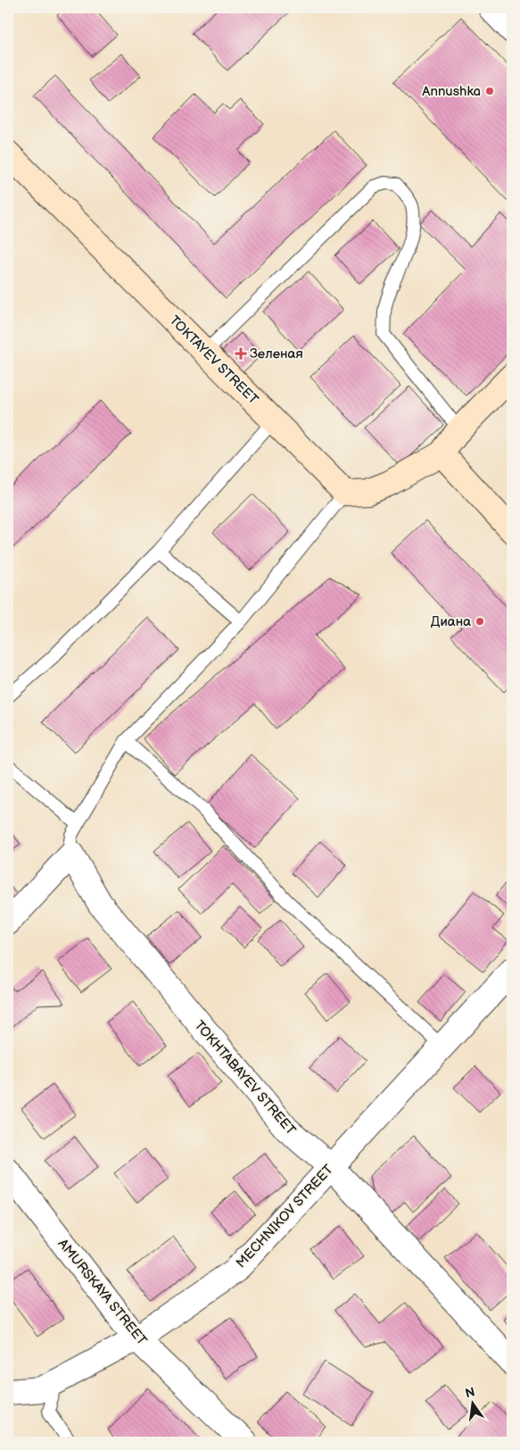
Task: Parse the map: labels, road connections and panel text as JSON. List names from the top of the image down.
{
  "streets": {
    "street": [
      "TOKTAYEV STREET",
      "TOKHTABAYEV STREET",
      "MECHNIKOV STREET",
      "AMURSKAYA STREET"
    ]
  },
  "crossings": [
    ["TOKHTABAYEV STREET", "MECHNIKOV STREET"],
    ["MECHNIKOV STREET", "AMURSKAYA STREET"]
  ],
  "places": {
    "other": ["Annushka", "Диана"],
    "health": ["Зеленая"]
  },
  "north": "top"
}
